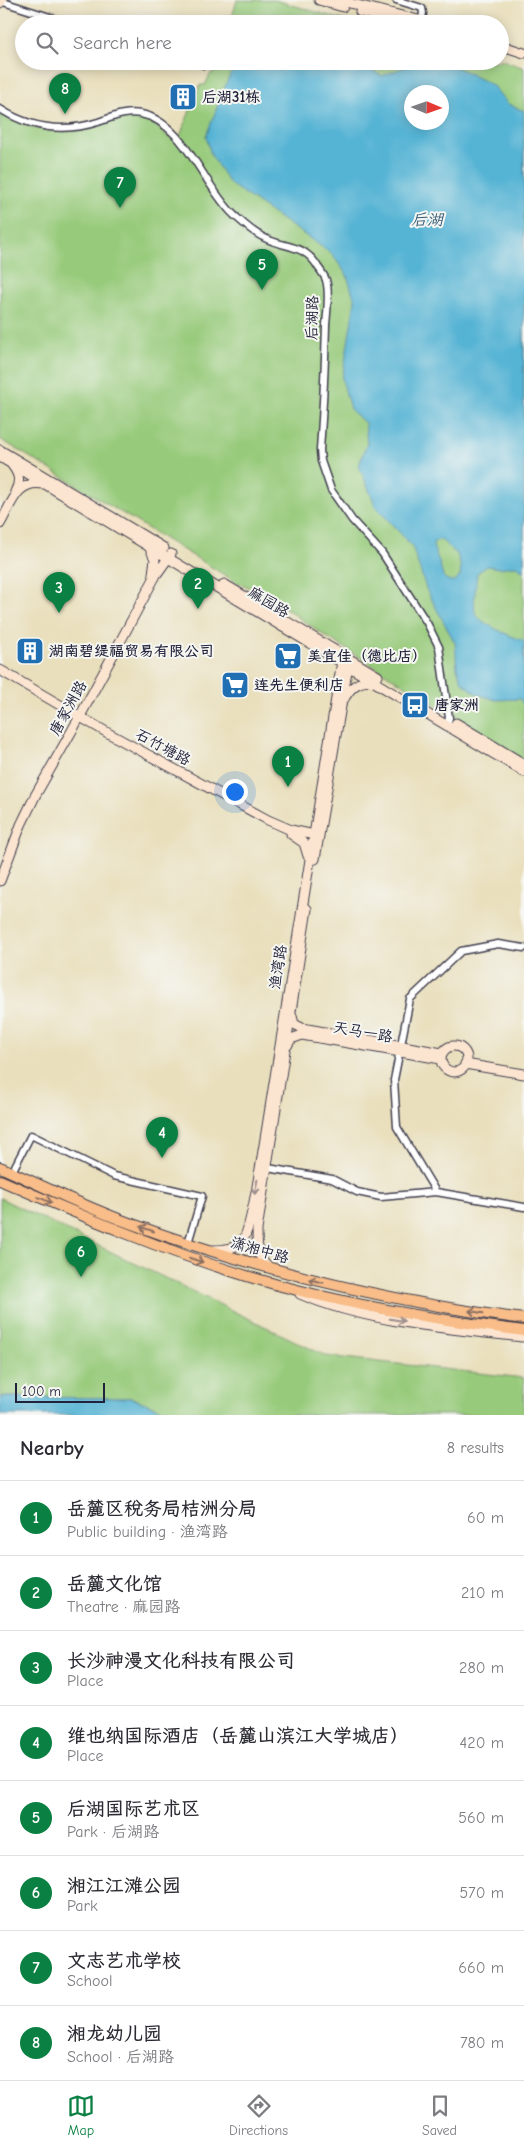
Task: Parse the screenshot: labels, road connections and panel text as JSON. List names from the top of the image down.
{
  "streets": {
    "main road": [
      "麻园路",
      "唐家洲路",
      "石竹塘路",
      "渔湾路",
      "天马一路",
      "潇湘中路"
    ],
    "street": ["后湖路"]
  },
  "crossings": [
    ["后湖路", "麻园路"],
    ["麻园路", "唐家洲路"],
    ["麻园路", "渔湾路"],
    ["唐家洲路", "石竹塘路"],
    ["石竹塘路", "渔湾路"],
    ["渔湾路", "天马一路"],
    ["渔湾路", "潇湘中路"]
  ],
  "water": ["后湖"],
  "places": {
    "building": ["后湖31栋", "湖南碧缇福贸易有限公司"],
    "supermarket": ["美宜佳（德比店）", "连先生便利店"],
    "bus stop": ["唐家洲"]
  },
  "scale_bar": "100 m",
  "north": "right",
  "page": {
    "search": "Search here",
    "pins": [
      "8",
      "7",
      "5",
      "2",
      "3",
      "1",
      "4",
      "6"
    ],
    "scale": "100 m",
    "heading": ["Nearby", "8 results"],
    "list": [
      {
        "mark": "1",
        "name": "岳麓区税务局桔洲分局",
        "note": "Public building · 渔湾路",
        "value": "60 m"
      },
      {
        "mark": "2",
        "name": "岳麓文化馆",
        "note": "Theatre · 麻园路",
        "value": "210 m"
      },
      {
        "mark": "3",
        "name": "长沙神漫文化科技有限公司",
        "note": "Place",
        "value": "280 m"
      },
      {
        "mark": "4",
        "name": "维也纳国际酒店（岳麓山滨江大学城店）",
        "note": "Place",
        "value": "420 m"
      },
      {
        "mark": "5",
        "name": "后湖国际艺术区",
        "note": "Park · 后湖路",
        "value": "560 m"
      },
      {
        "mark": "6",
        "name": "湘江江滩公园",
        "note": "Park",
        "value": "570 m"
      },
      {
        "mark": "7",
        "name": "文志艺术学校",
        "note": "School",
        "value": "660 m"
      },
      {
        "mark": "8",
        "name": "湘龙幼儿园",
        "note": "School · 后湖路",
        "value": "780 m"
      }
    ],
    "nav": ["Map", "Directions", "Saved"]
  }
}
